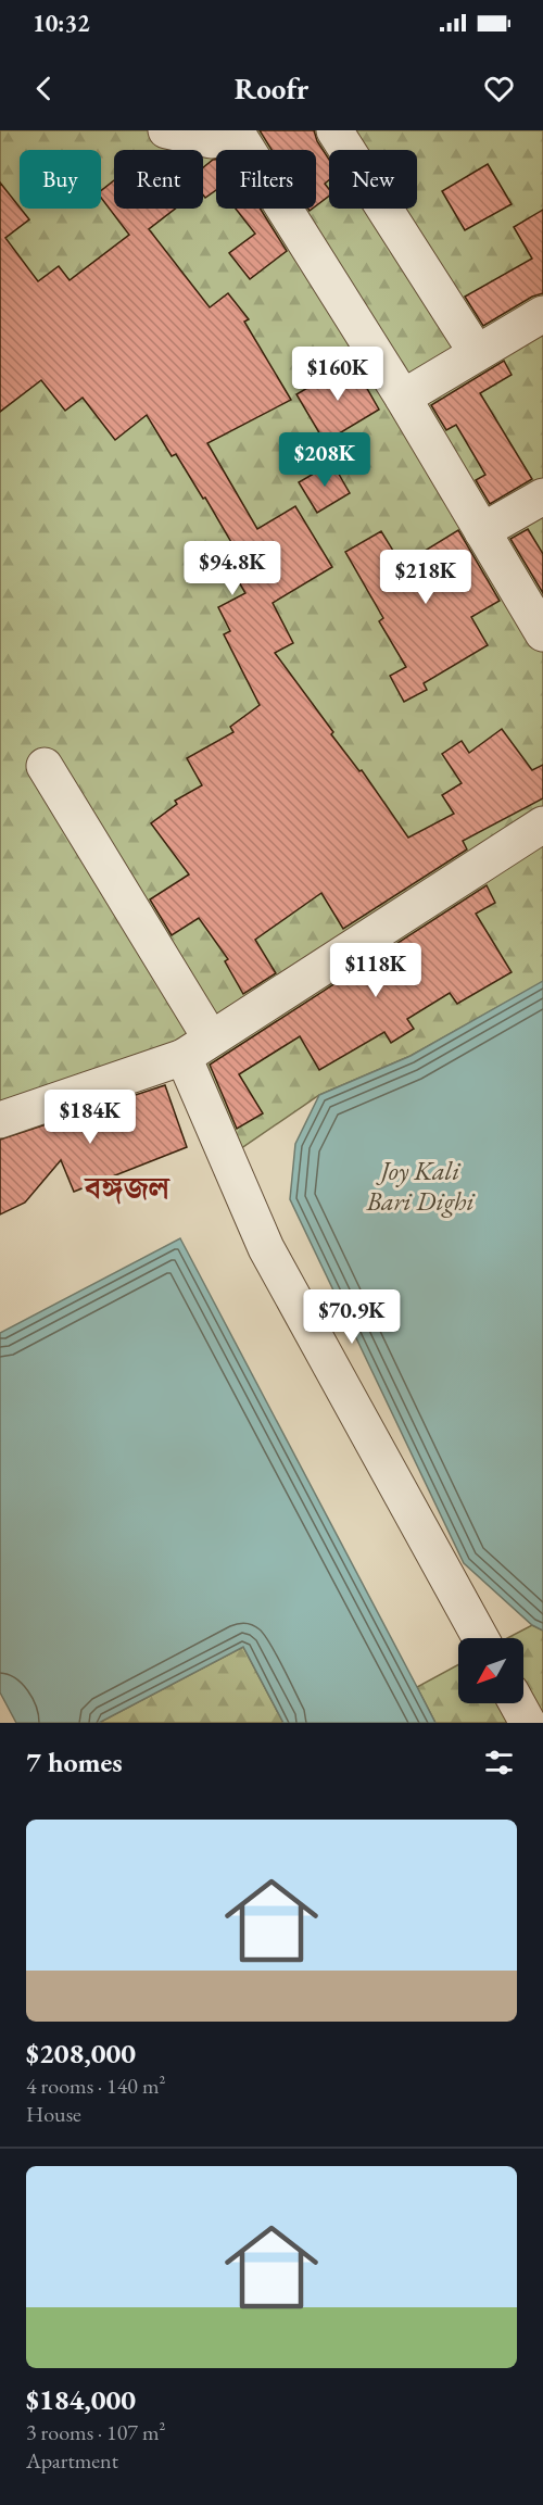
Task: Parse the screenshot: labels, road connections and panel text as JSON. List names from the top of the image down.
{
  "districts": ["বঙ্গজল"],
  "water": ["Joy Kali Bari Dighi"],
  "north": "bottom left",
  "page": {
    "status": "10:32",
    "header": "Roofr",
    "chip": [
      "Buy",
      "Rent",
      "Filters",
      "New"
    ],
    "price": [
      "$160K",
      "$208K",
      "$94.8K",
      "$218K",
      "$118K",
      "$184K",
      "$70.9K"
    ],
    "heading": "7 homes",
    "list": [
      {
        "name": "$208,000",
        "note": "4 rooms · 140 m² · House"
      },
      {
        "name": "$184,000",
        "note": "3 rooms · 107 m² · Apartment"
      }
    ]
  }
}
